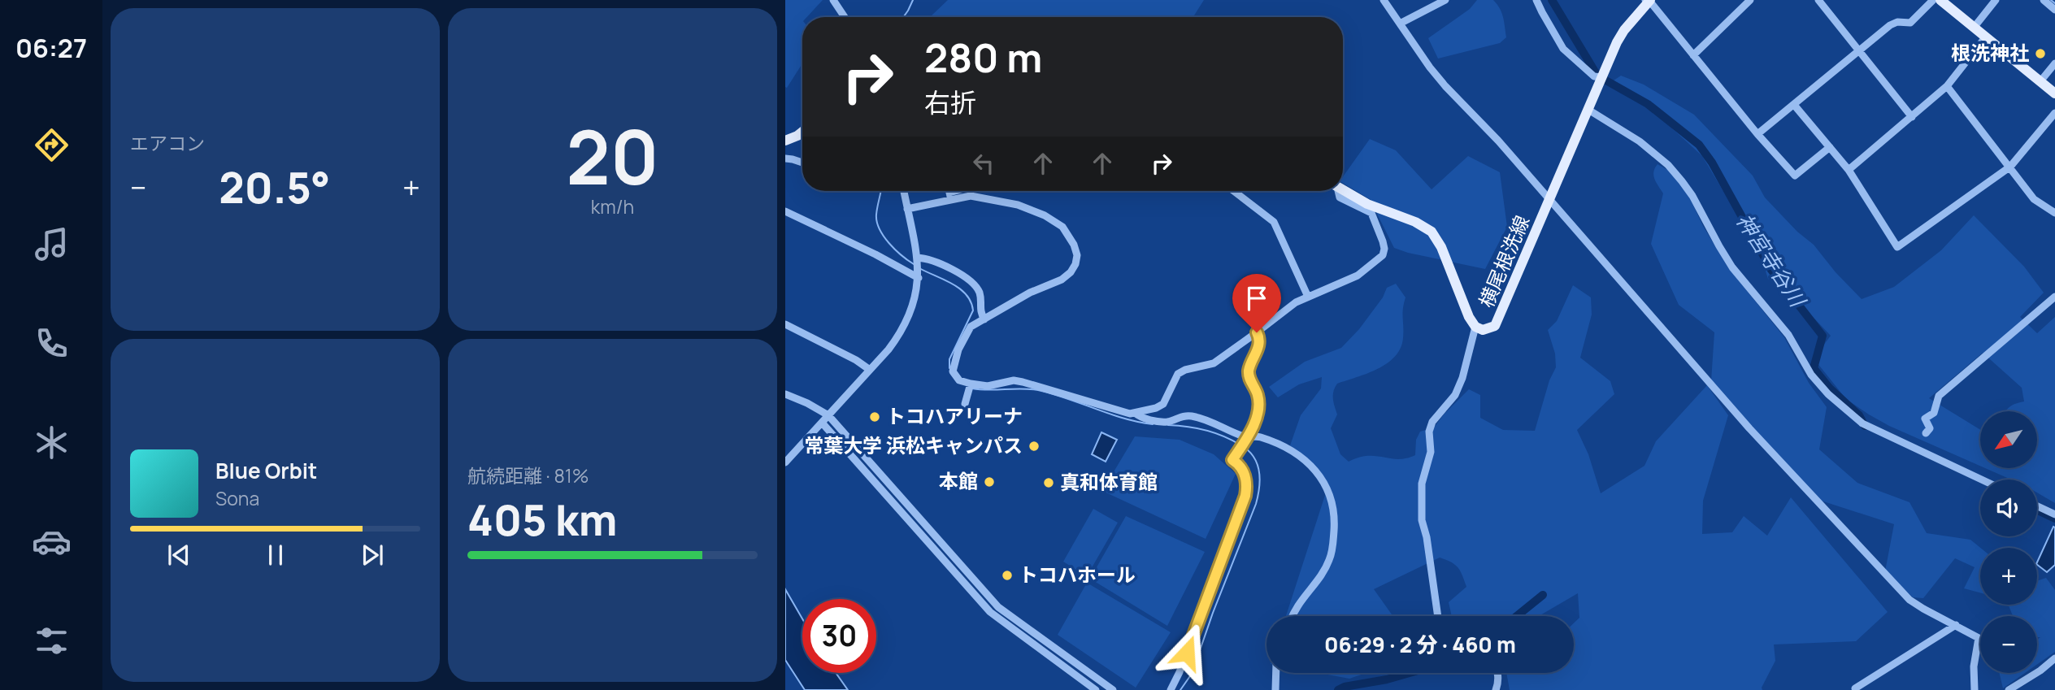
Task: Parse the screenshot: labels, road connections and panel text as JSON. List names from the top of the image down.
{
  "streets": {
    "main road": ["横尾根洗線"]
  },
  "water": ["神宮寺谷川"],
  "places": [
    "根洗神社",
    "トコハアリーナ",
    "常葉大学 浜松キャンパス",
    "本館",
    "真和体育館",
    "トコハホール"
  ],
  "north": "bottom left",
  "page": {
    "tabs": "06:27",
    "tile": [
      "エアコン",
      ["20", "km/h"],
      ["航続距離 · 81%", "405 km"]
    ],
    "turn": ["280 m", "右折"],
    "heat": ["−", "20.5°", "+"],
    "map_buttons": ["+", "−"],
    "song": ["Blue Orbit", "Sona"],
    "limit": "30",
    "trip": "06:29 · 2 分 · 460 m"
  }
}
